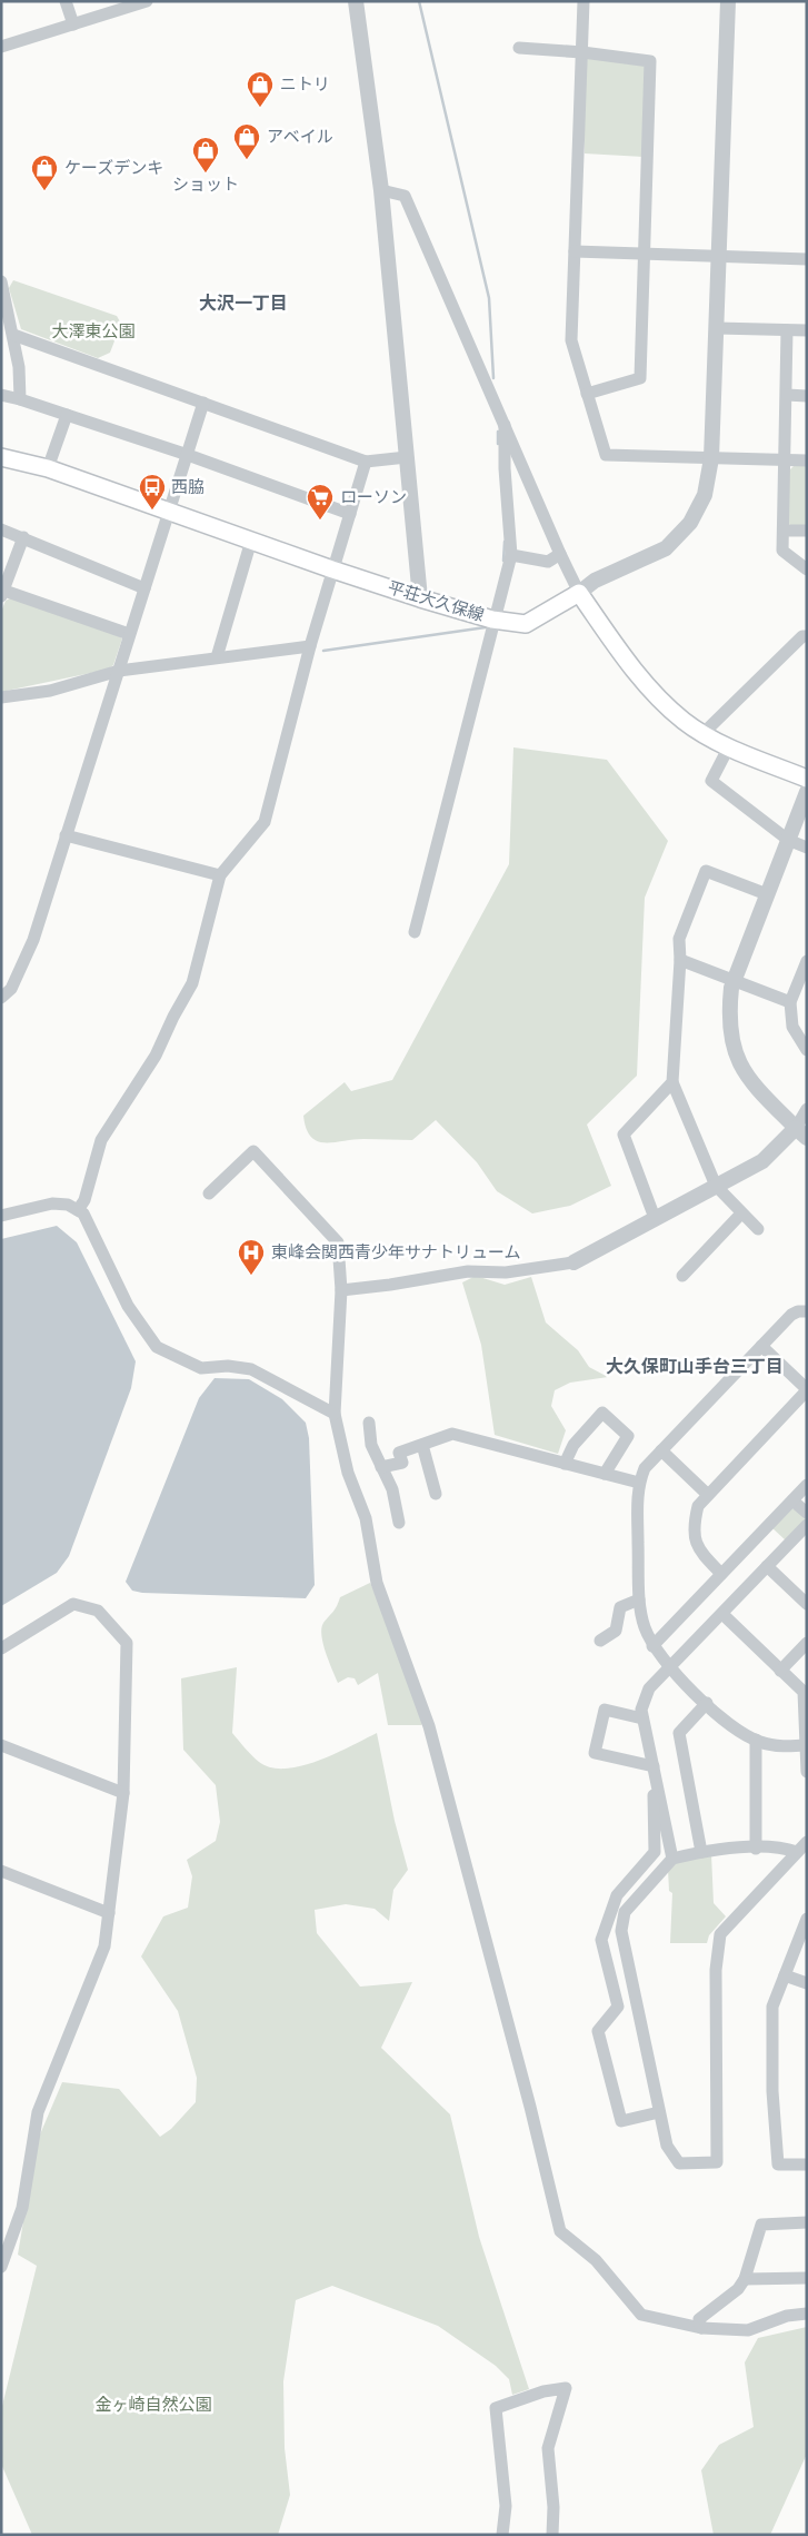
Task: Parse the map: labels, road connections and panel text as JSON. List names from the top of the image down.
{
  "streets": {
    "main road": ["平荘大久保線"]
  },
  "districts": ["大沢一丁目", "大久保町山手台三丁目"],
  "parks": ["大澤東公園", "金ヶ崎自然公園"],
  "places": {
    "shop": [
      "ニトリ",
      "アベイル",
      "ショット",
      "ケーズデンキ"
    ],
    "bus stop": ["西脇"],
    "supermarket": ["ローソン"],
    "hospital": ["東峰会関西青少年サナトリューム"]
  }
}
